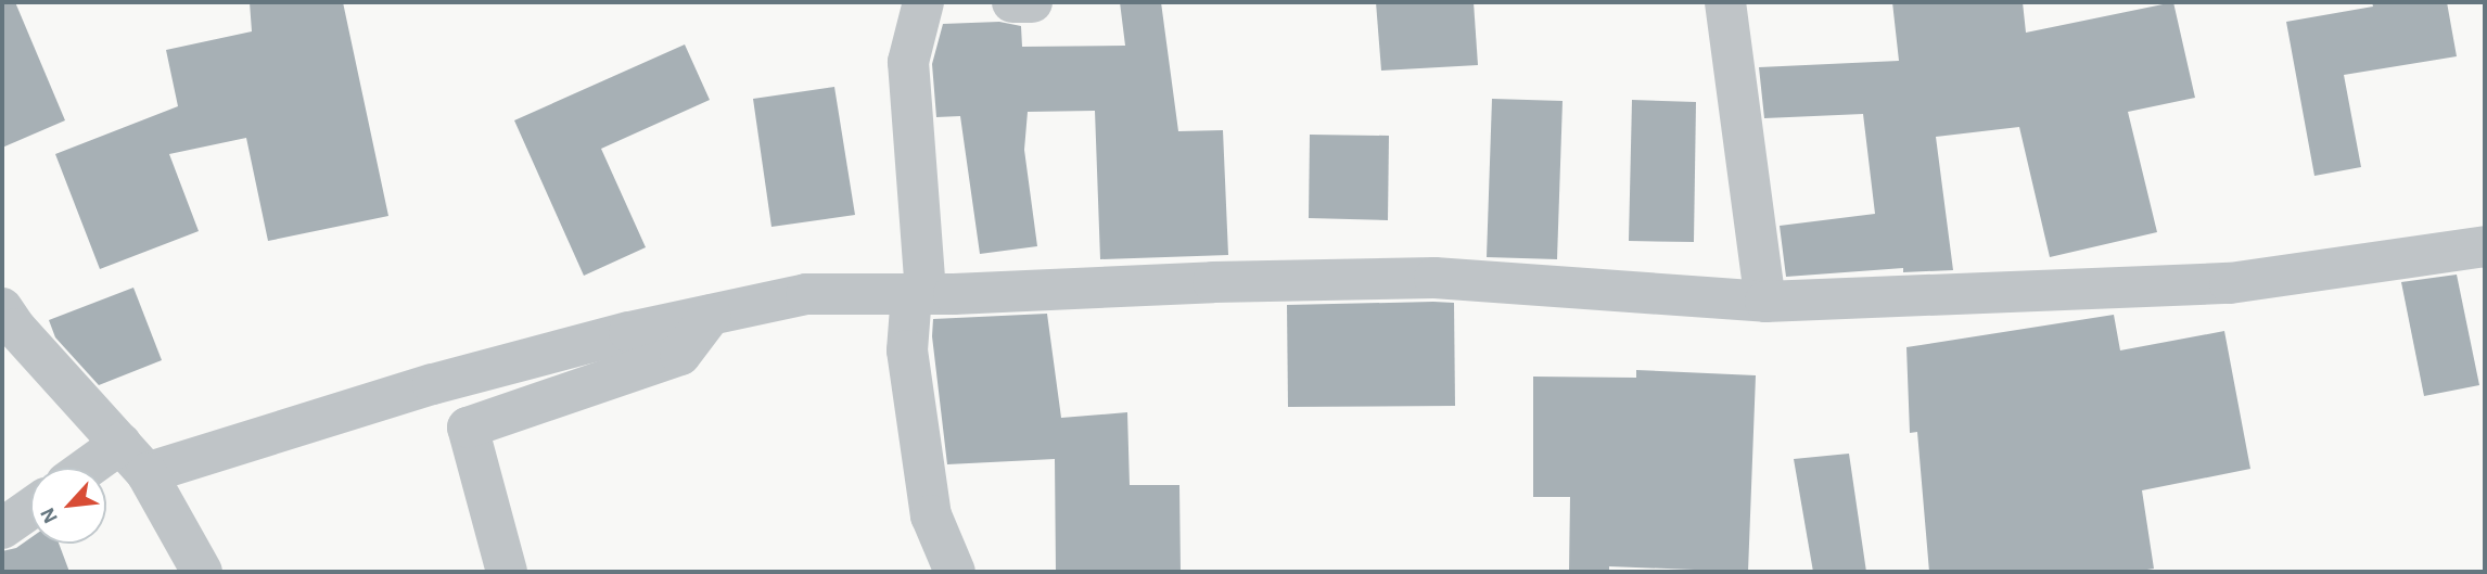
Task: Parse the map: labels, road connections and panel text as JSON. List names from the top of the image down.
{
  "north": "bottom left"
}
